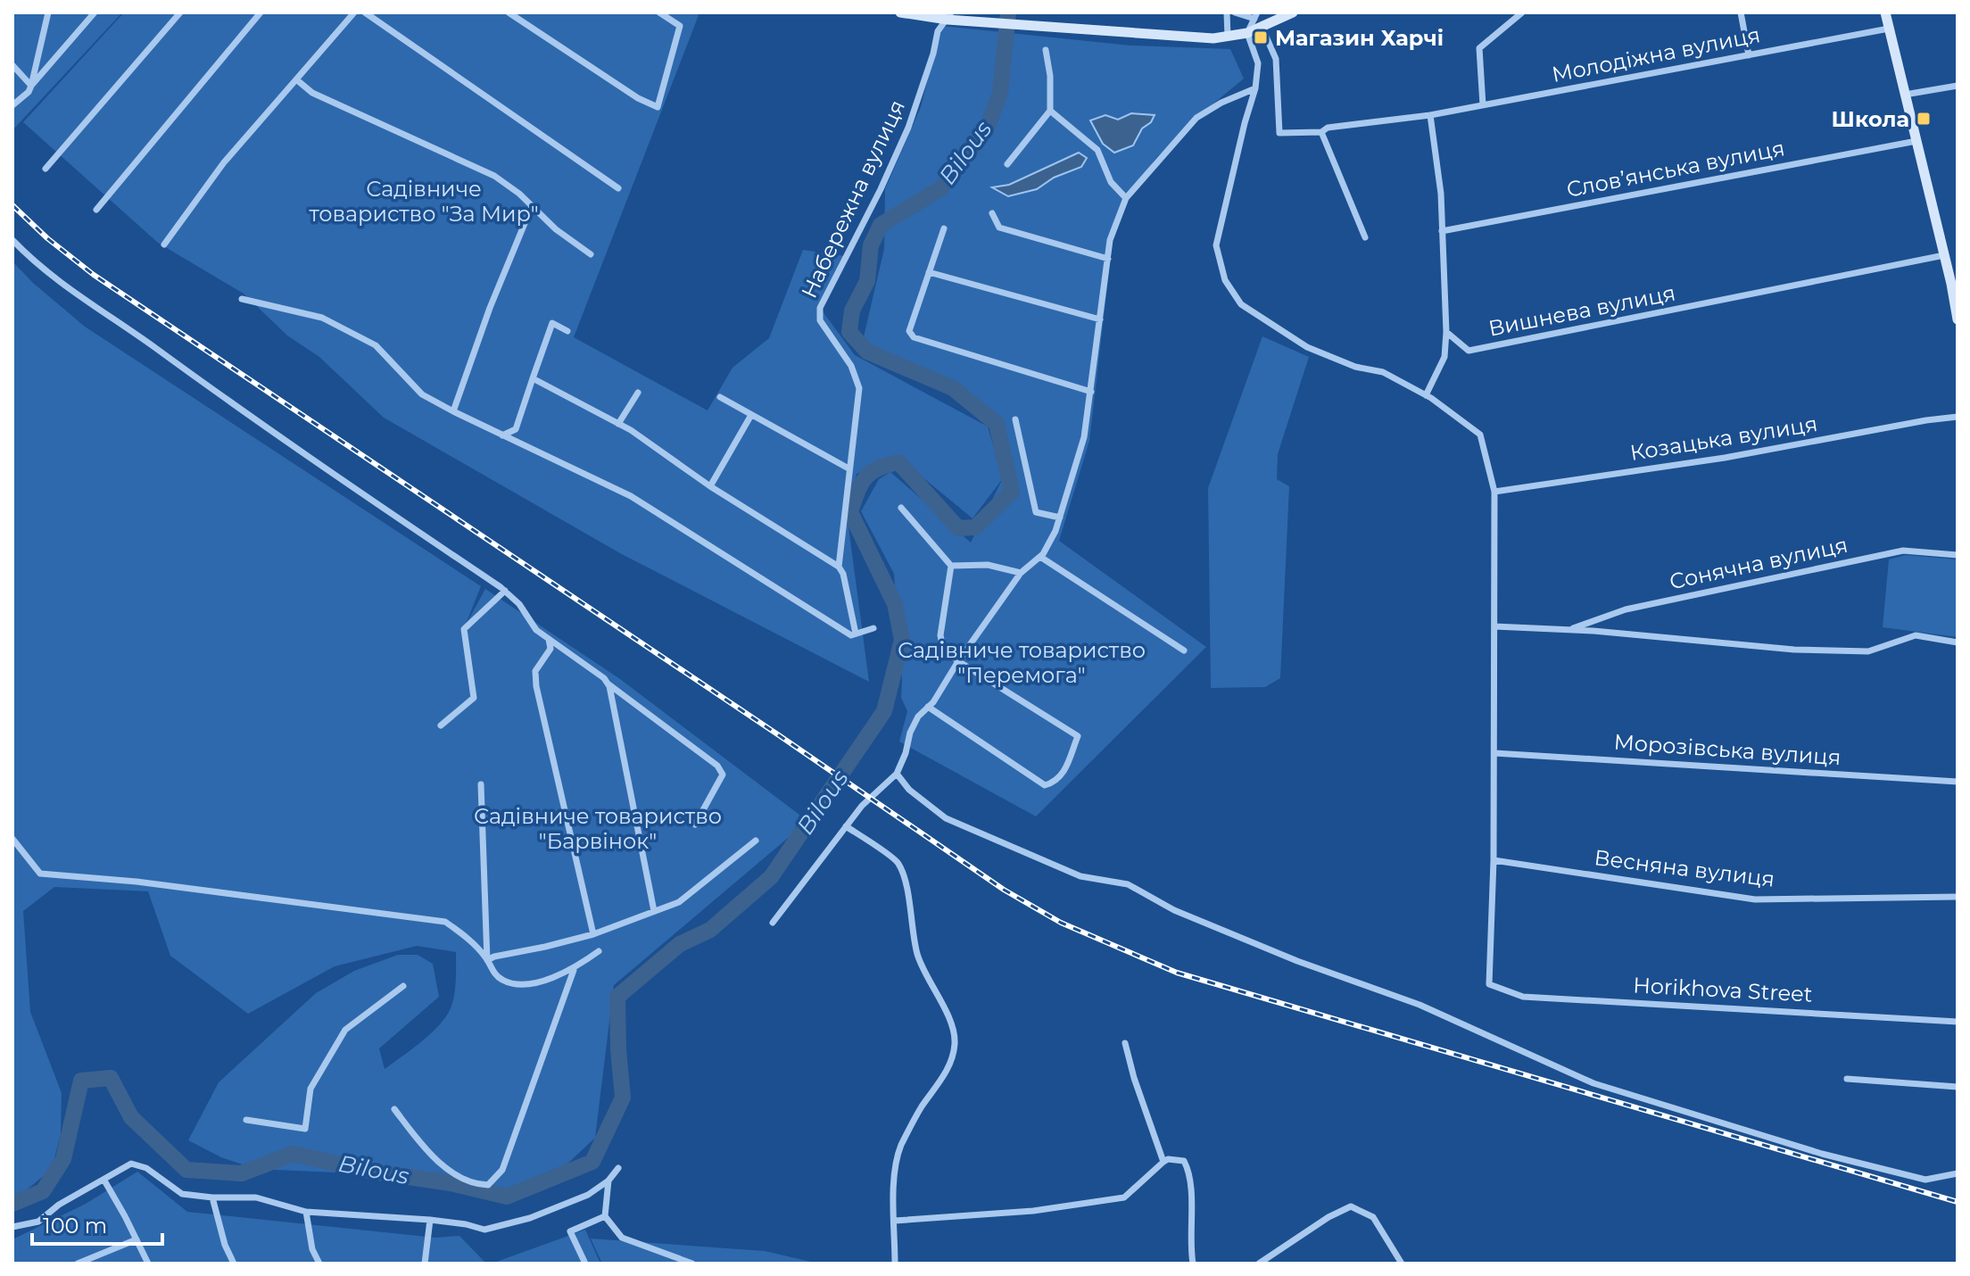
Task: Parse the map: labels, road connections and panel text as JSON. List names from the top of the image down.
{
  "streets": {
    "street": [
      "Молодіжна вулиця",
      "Словʼянська вулиця",
      "Набережна вулиця",
      "Вишнева вулиця",
      "Козацька вулиця",
      "Сонячна вулиця",
      "Морозівська вулиця",
      "Весняна вулиця",
      "Horikhova Street"
    ]
  },
  "crossings": [
    ["Весняна вулиця", "Horikhova Street"]
  ],
  "water": ["Bilous"],
  "parks": ["Садівниче товариство \"За Мир\"", "Садівниче товариство \"Перемога\"", "Садівниче товариство \"Барвінок\""],
  "places": {
    "transit": ["Магазин Харчі", "Школа"]
  },
  "scale_bar": "100 m"
}
